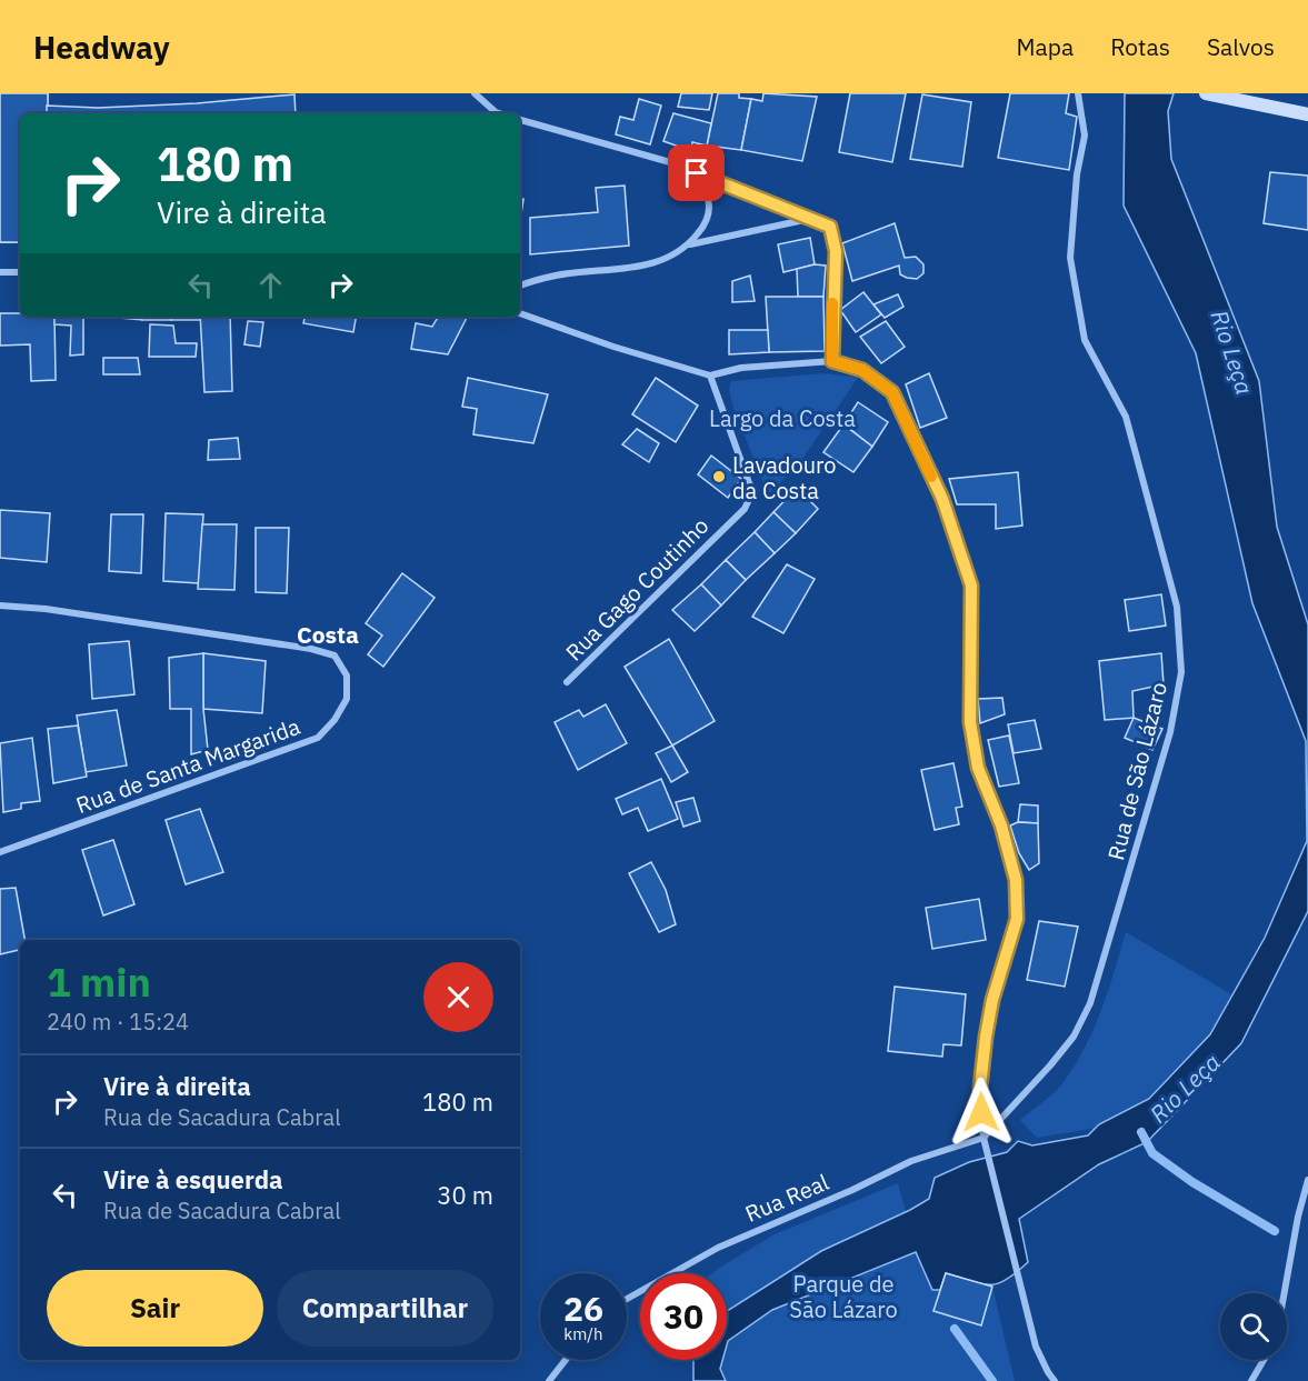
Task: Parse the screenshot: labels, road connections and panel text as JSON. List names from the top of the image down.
{
  "streets": {
    "street": [
      "Rua Gago Coutinho",
      "Rua de Santa Margarida",
      "Rua de São Lázaro",
      "Rua Real"
    ]
  },
  "crossings": [
    ["Rua de São Lázaro", "Rua Real"]
  ],
  "districts": ["Costa"],
  "water": ["Rio Leça"],
  "parks": ["Largo da Costa", "Parque de São Lázaro"],
  "places": ["Lavadouro da Costa"],
  "page": {
    "header": "Headway",
    "nav": ["Mapa", "Rotas", "Salvos"],
    "turn": ["180 m", "Vire à direita"],
    "heading": ["1 min", "240 m · 15:24"],
    "list": [
      {
        "name": "Vire à direita",
        "note": "Rua de Sacadura Cabral",
        "value": "180 m"
      },
      {
        "name": "Vire à esquerda",
        "note": "Rua de Sacadura Cabral",
        "value": "30 m"
      }
    ],
    "buttons": ["Sair", "Compartilhar"],
    "speed": "26 km/h",
    "limit": "30"
  }
}
